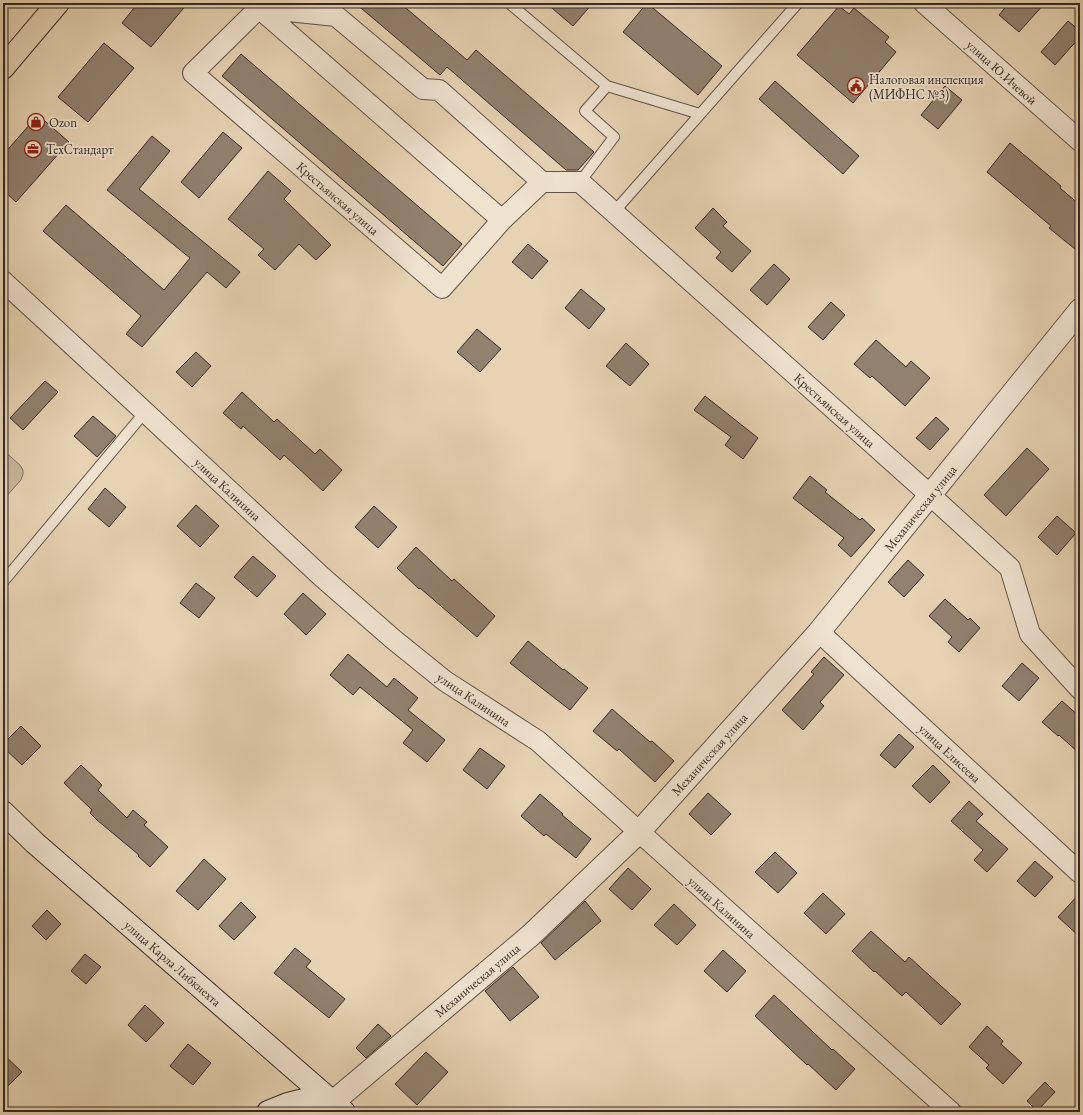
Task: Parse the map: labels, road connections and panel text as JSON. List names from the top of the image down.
{
  "streets": {
    "street": [
      "улица Ю.Ичевой",
      "Крестьянская улица",
      "улица Калинина",
      "Механическая улица",
      "улица Елисеева",
      "улица Карла Либкнехта"
    ]
  },
  "crossings": [
    ["Крестьянская улица", "Механическая улица"],
    ["улица Калинина", "Механическая улица"],
    ["Механическая улица", "улица Елисеева"],
    ["Механическая улица", "улица Карла Либкнехта"]
  ],
  "places": {
    "public building": ["Налоговая инспекция (МИФНС №3)"],
    "shop": ["Ozon"],
    "office": ["ТехСтандарт"]
  }
}
